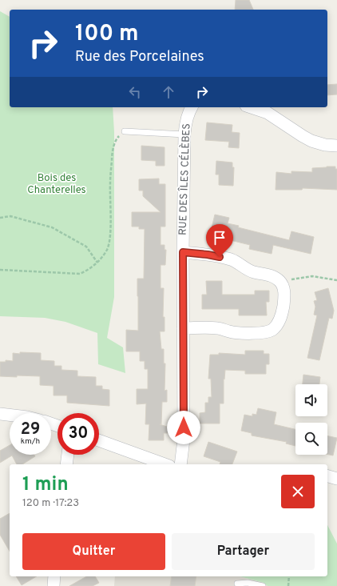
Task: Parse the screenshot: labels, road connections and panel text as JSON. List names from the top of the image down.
{
  "streets": {
    "street": ["RUE DES ÎLES CÉLÈBES"]
  },
  "parks": ["Bois des Chanterelles"],
  "page": {
    "turn": ["100 m", "Rue des Porcelaines"],
    "speed": "29 km/h",
    "limit": "30",
    "heading": ["1 min", "120 m · 17:23"],
    "buttons": ["Quitter", "Partager"]
  }
}
